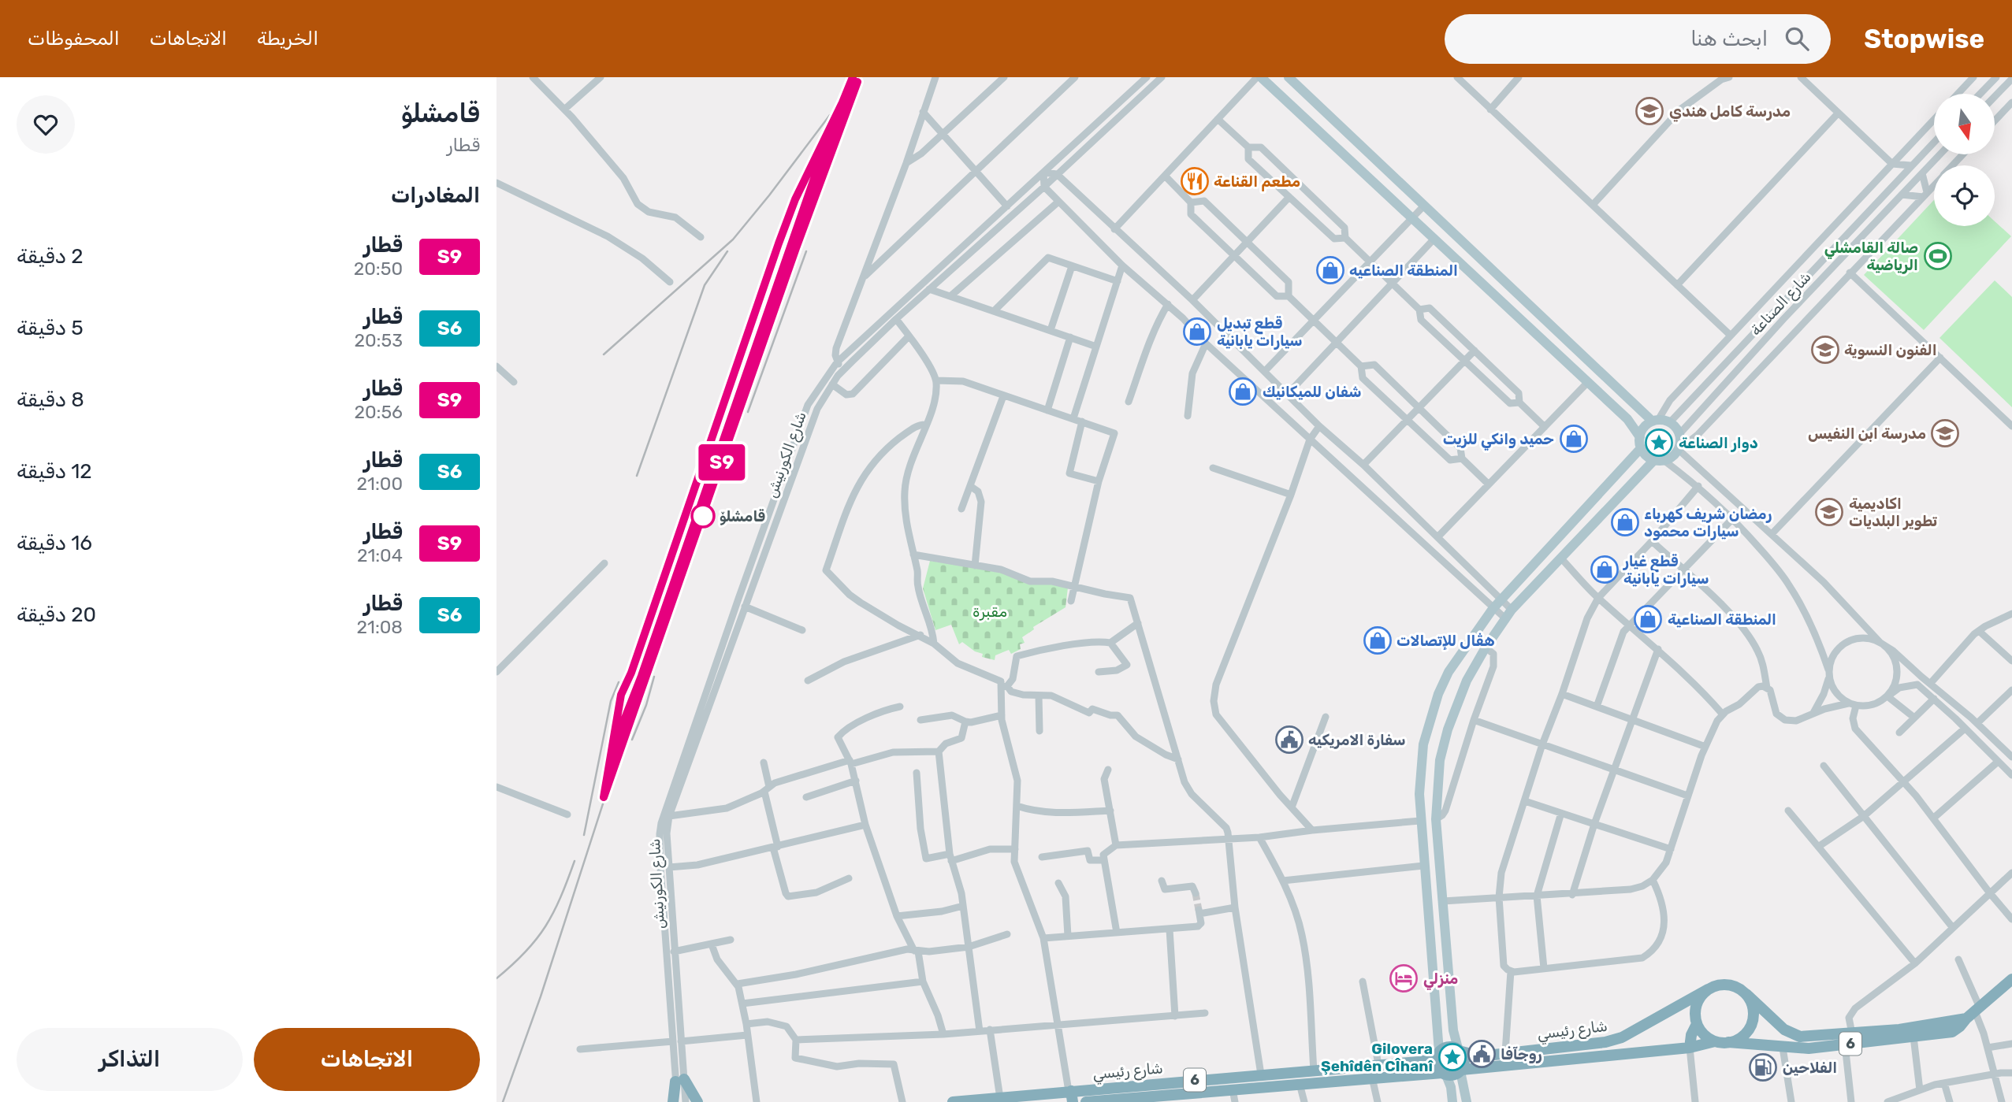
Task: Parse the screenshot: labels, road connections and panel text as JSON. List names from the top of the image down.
{
  "streets": {
    "highway": ["شارع رئيسي", "6"],
    "street": ["شارع الصناعة", "شارع الكورنيش"]
  },
  "parks": ["مقبرة"],
  "places": {
    "school or university": [
      "مدرسة كامل هندي",
      "الفنون النسوية",
      "مدرسة ابن النفيس",
      "اكاديمية تطوير البلديات"
    ],
    "restaurant": ["مطعم القناعة"],
    "sports": ["صالة القامشلي الرياضية"],
    "shop": [
      "المنطقة الصناعيه",
      "قطع تبديل سيارات يابانية",
      "شفان للميكانيك",
      "حميد وانكي للزيت",
      "رمضان شريف كهرباء سيارات محمود",
      "قطع غيار سيارات يابانية",
      "المنطقة الصناعية",
      "هڤال للإتصالات"
    ],
    "place": ["دوار الصناعة", "Gilovera Şehîdên CÎhanî"],
    "other": ["قامشلۆ"],
    "public building": ["سفارة الامريكيه", "روجآفا"],
    "hotel": ["منزلي"],
    "fuel station": ["الفلاحين"]
  },
  "north": "bottom",
  "page": {
    "header": "Stopwise",
    "search": "ابحث هنا",
    "nav": ["الخريطة", "الاتجاهات", "المحفوظات"],
    "on_map": "S9",
    "heading": [
      ["قامشلۆ", "قطار"],
      "المغادرات"
    ],
    "list": [
      {
        "mark": "S9",
        "name": "قطار",
        "note": "20:50",
        "value": "2 دقيقة"
      },
      {
        "mark": "S6",
        "name": "قطار",
        "note": "20:53",
        "value": "5 دقيقة"
      },
      {
        "mark": "S9",
        "name": "قطار",
        "note": "20:56",
        "value": "8 دقيقة"
      },
      {
        "mark": "S6",
        "name": "قطار",
        "note": "21:00",
        "value": "12 دقيقة"
      },
      {
        "mark": "S9",
        "name": "قطار",
        "note": "21:04",
        "value": "16 دقيقة"
      },
      {
        "mark": "S6",
        "name": "قطار",
        "note": "21:08",
        "value": "20 دقيقة"
      }
    ],
    "buttons": ["الاتجاهات", "التذاكر"]
  }
}
